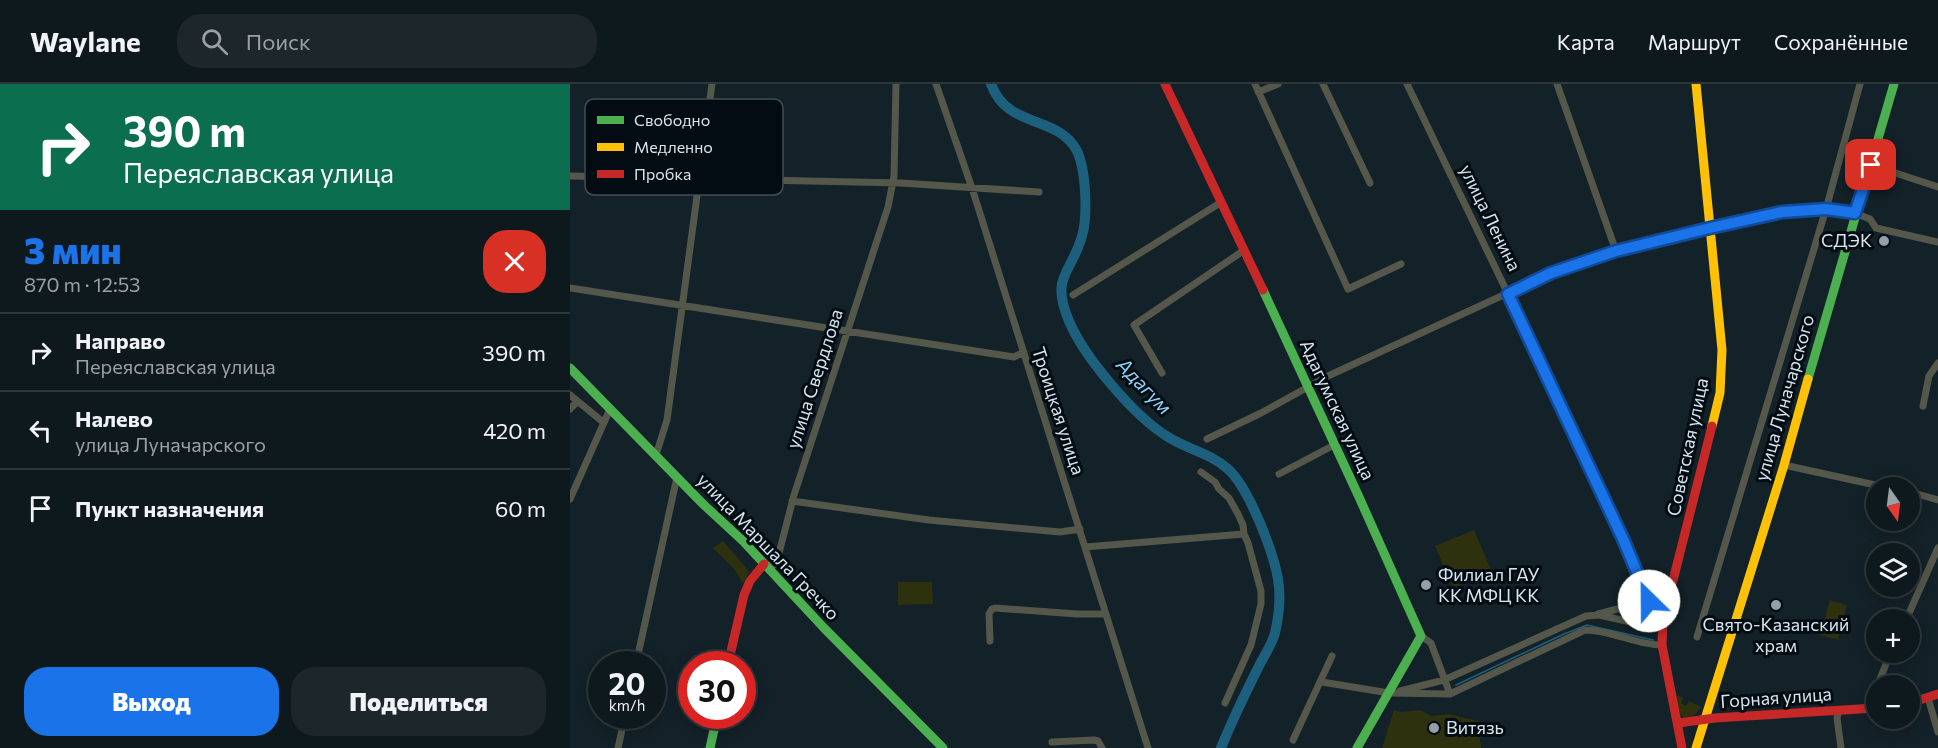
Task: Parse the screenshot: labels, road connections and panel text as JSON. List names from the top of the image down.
{
  "streets": {
    "main road": [
      "улица Ленина",
      "улица Свердлова",
      "улица Луначарского",
      "Адагумская улица",
      "Советская улица",
      "улица Маршала Гречко",
      "Горная улица"
    ],
    "street": ["Троицкая улица"]
  },
  "crossings": [
    ["улица Ленина", "Советская улица"],
    ["улица Ленина", "Горная улица"],
    ["улица Свердлова", "улица Маршала Гречко"],
    ["улица Луначарского", "Горная улица"]
  ],
  "water": ["Адагум"],
  "places": [
    "СДЭК",
    "Филиал ГАУ КК МФЦ КК",
    "Свято-Казанский храм",
    "Витязь"
  ],
  "legend": ["Свободно", "Медленно", "Пробка"],
  "north": "bottom",
  "page": {
    "header": "Waylane",
    "search": "Поиск",
    "nav": ["Карта", "Маршрут", "Сохранённые"],
    "turn": ["390 m", "Переяславская улица"],
    "heading": ["3 мин", "870 m · 12:53"],
    "list": [
      {
        "name": "Направо",
        "note": "Переяславская улица",
        "value": "390 m"
      },
      {
        "name": "Налево",
        "note": "улица Луначарского",
        "value": "420 m"
      },
      {
        "name": "Пункт назначения",
        "value": "60 m"
      }
    ],
    "map_buttons": ["+", "−"],
    "speed": "20 km/h",
    "limit": "30",
    "buttons": ["Выход", "Поделиться"]
  }
}
